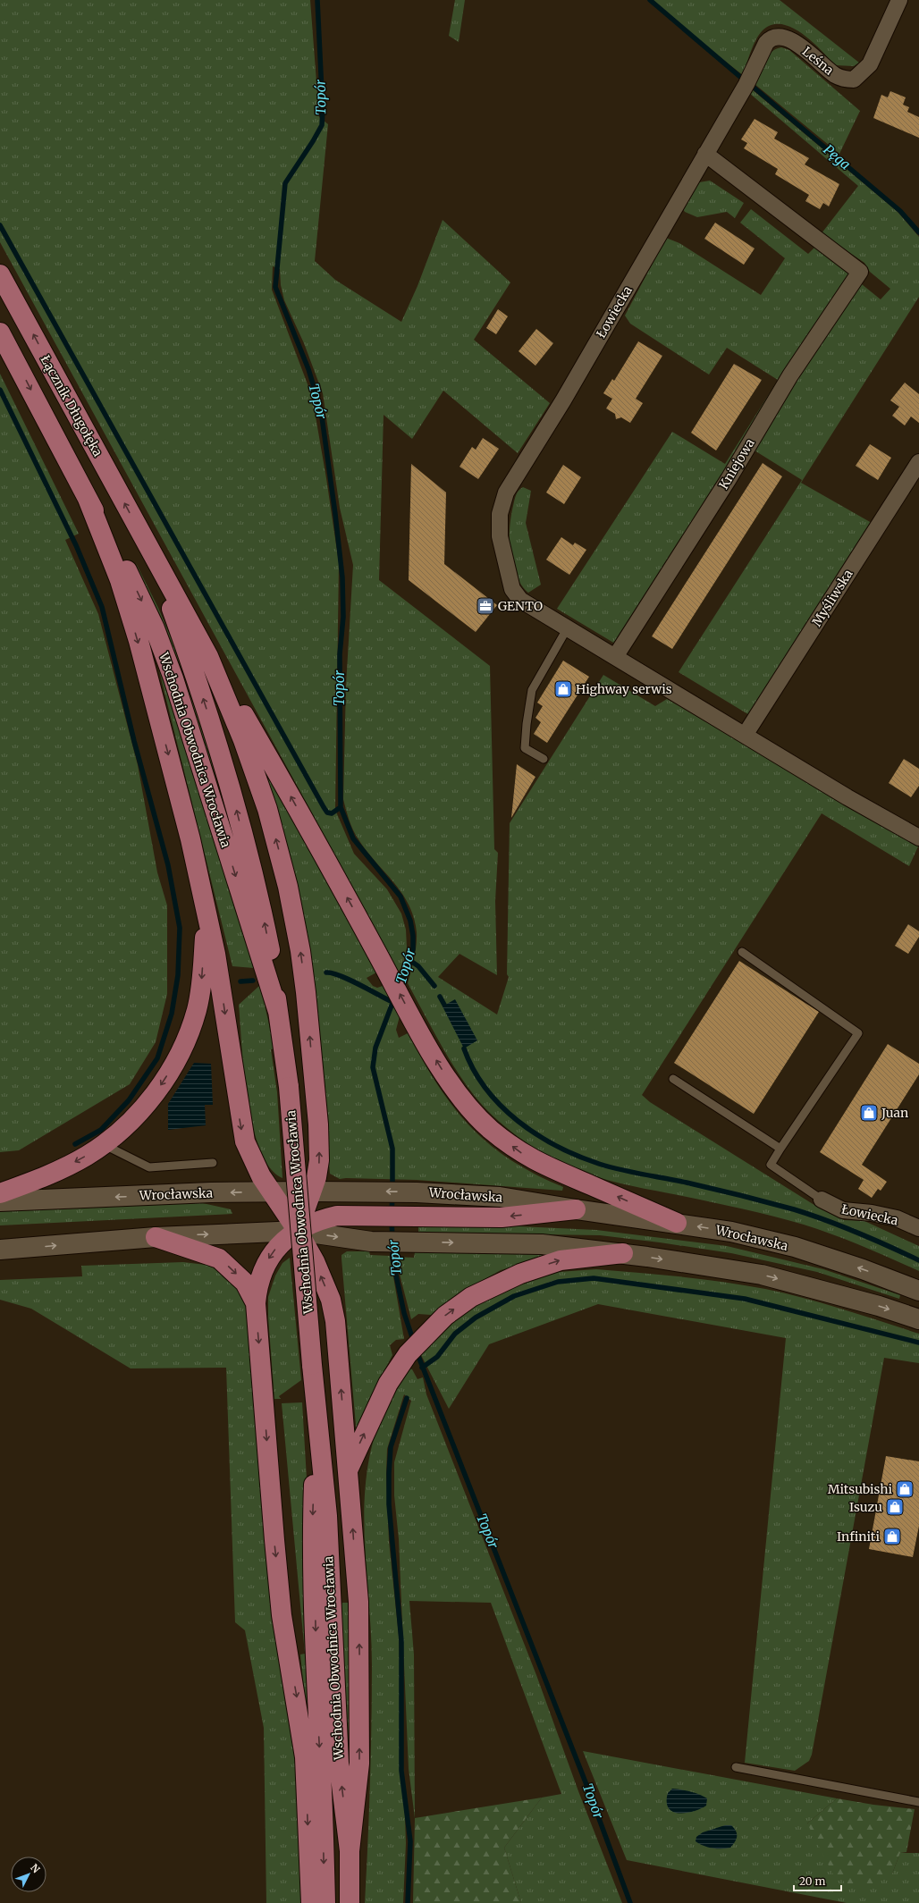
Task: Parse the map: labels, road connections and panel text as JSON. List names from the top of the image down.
{
  "streets": {
    "main road": ["Łącznik Długołęka", "Wschodnia Obwodnica Wrocławia", "Wrocławska"],
    "street": [
      "Leśna",
      "Łowiecka",
      "Kniejowa",
      "Myśliwska"
    ]
  },
  "crossings": [
    ["Leśna", "Łowiecka"],
    ["Łowiecka", "Kniejowa"],
    ["Łącznik Długołęka", "Wschodnia Obwodnica Wrocławia"]
  ],
  "water": ["Topór", "Pęga"],
  "places": {
    "office": ["GENTO"],
    "shop": [
      "Highway serwis",
      "Juan",
      "Mitsubishi",
      "Isuzu",
      "Infiniti"
    ]
  },
  "scale_bar": "20 m",
  "north": "top right"
}
